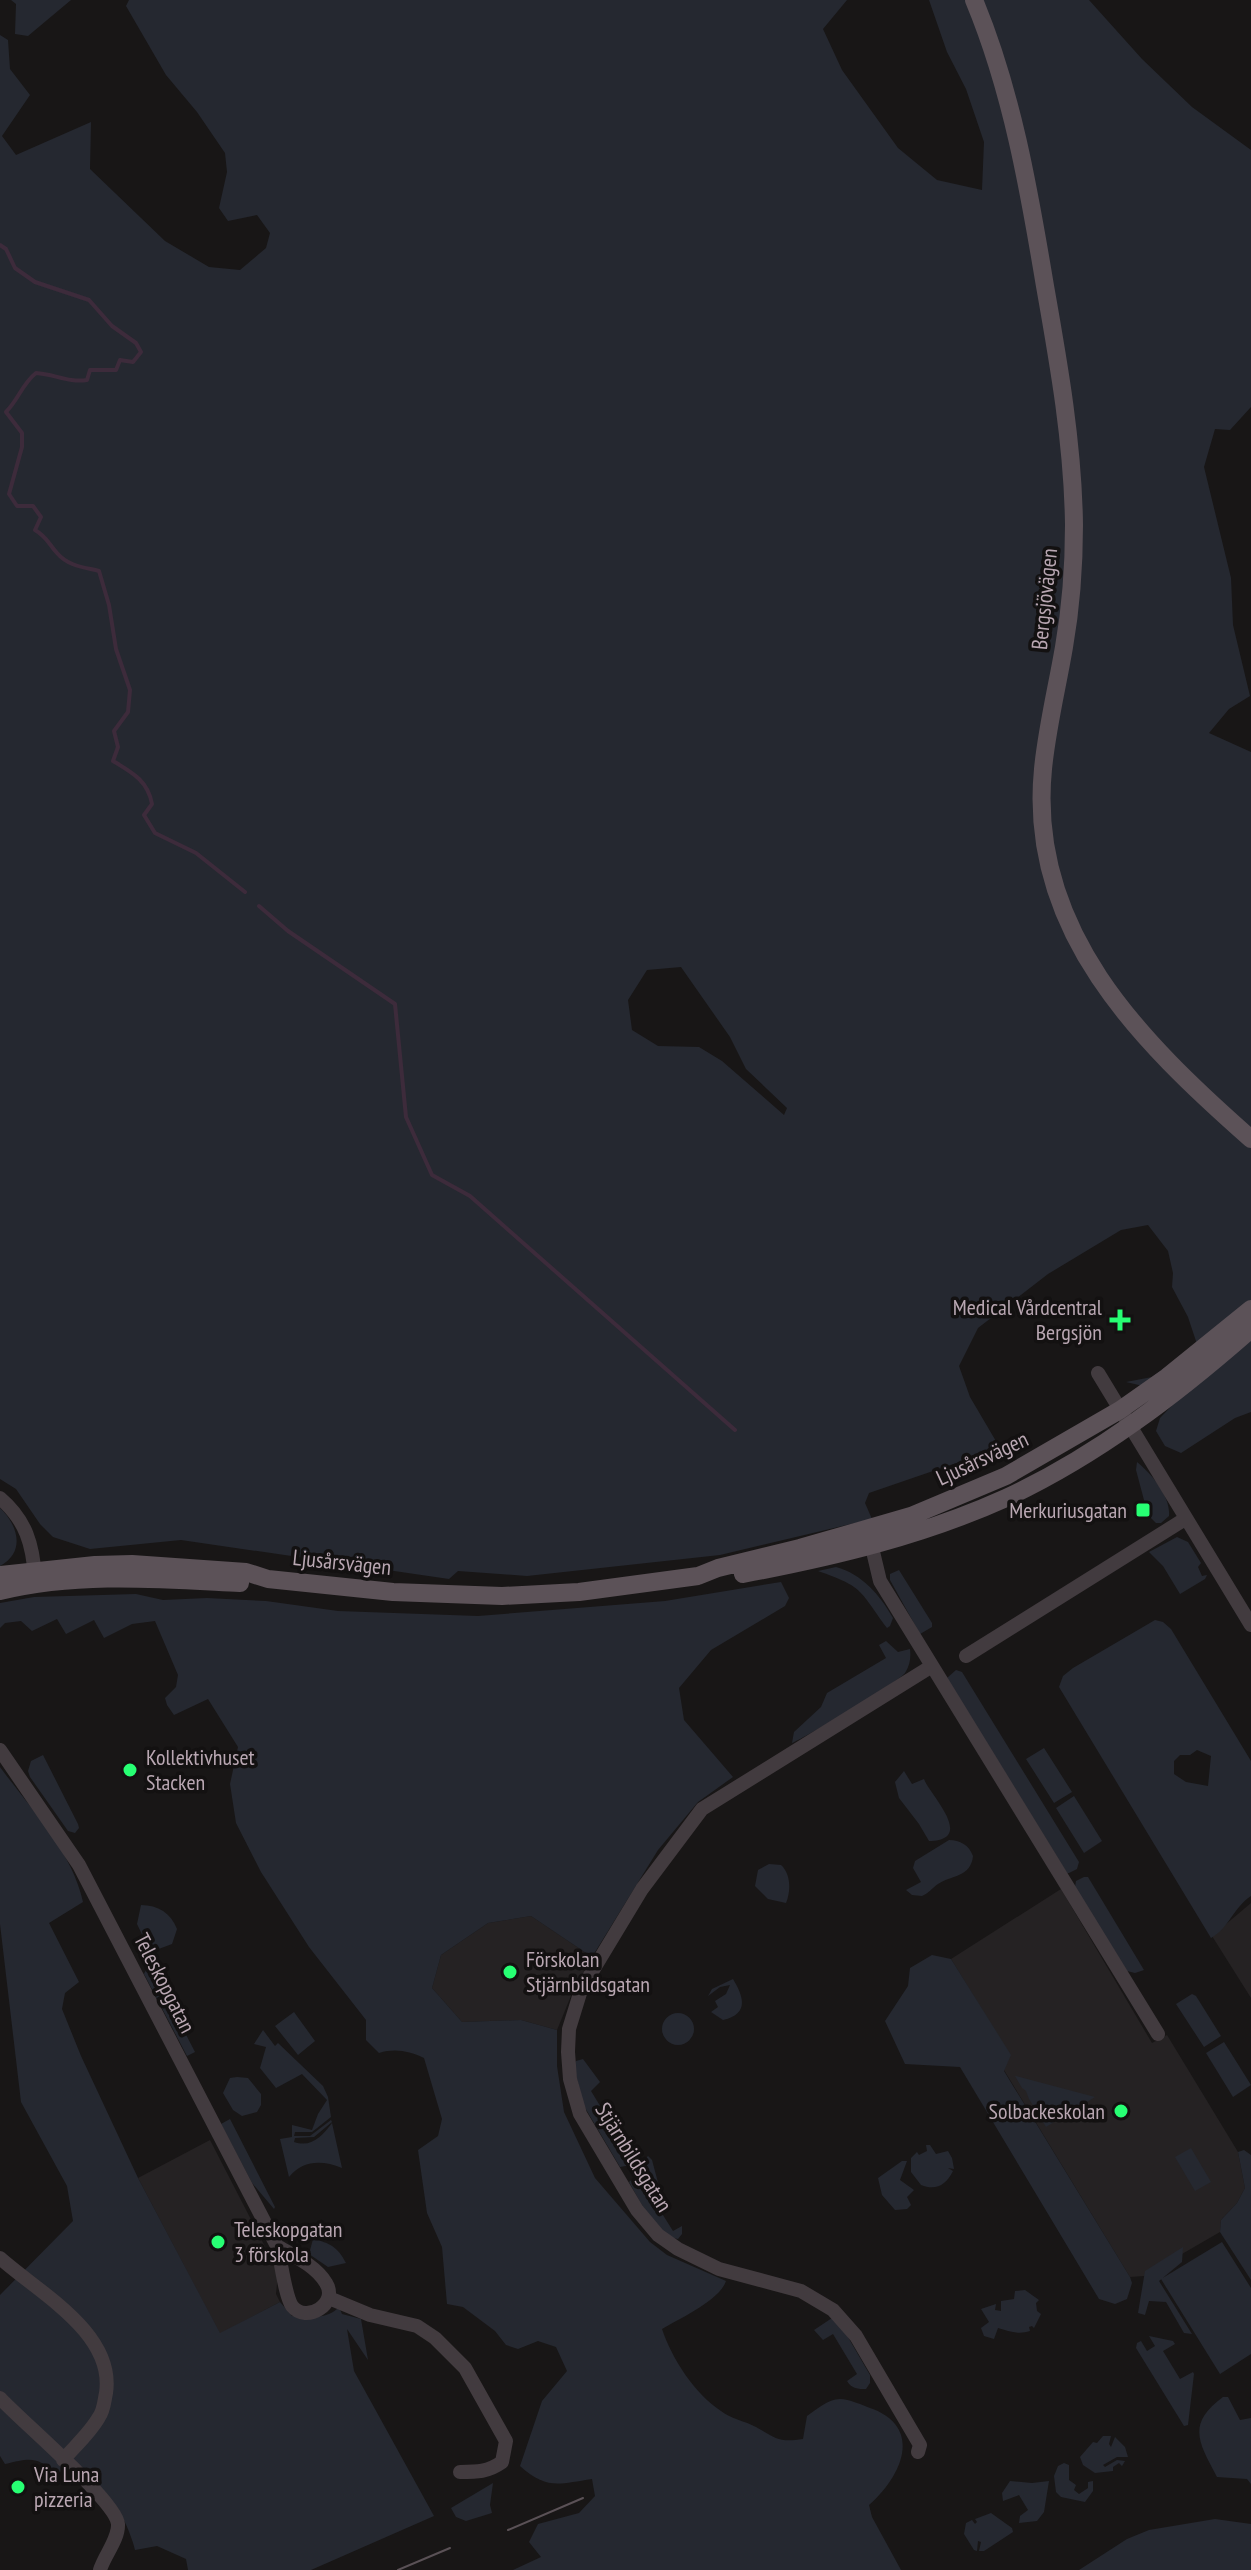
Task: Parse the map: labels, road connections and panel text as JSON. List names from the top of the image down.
{
  "streets": {
    "main road": ["Bergsjövägen", "Ljusårsvägen"],
    "street": ["Teleskopgatan", "Stjärnbildsgatan"]
  },
  "places": {
    "health": ["Medical Vårdcentral Bergsjön"],
    "transit": ["Merkuriusgatan"],
    "other": [
      "Kollektivhuset Stacken",
      "Förskolan Stjärnbildsgatan",
      "Solbackeskolan",
      "Teleskopgatan 3 förskola",
      "Via Luna pizzeria"
    ]
  }
}
